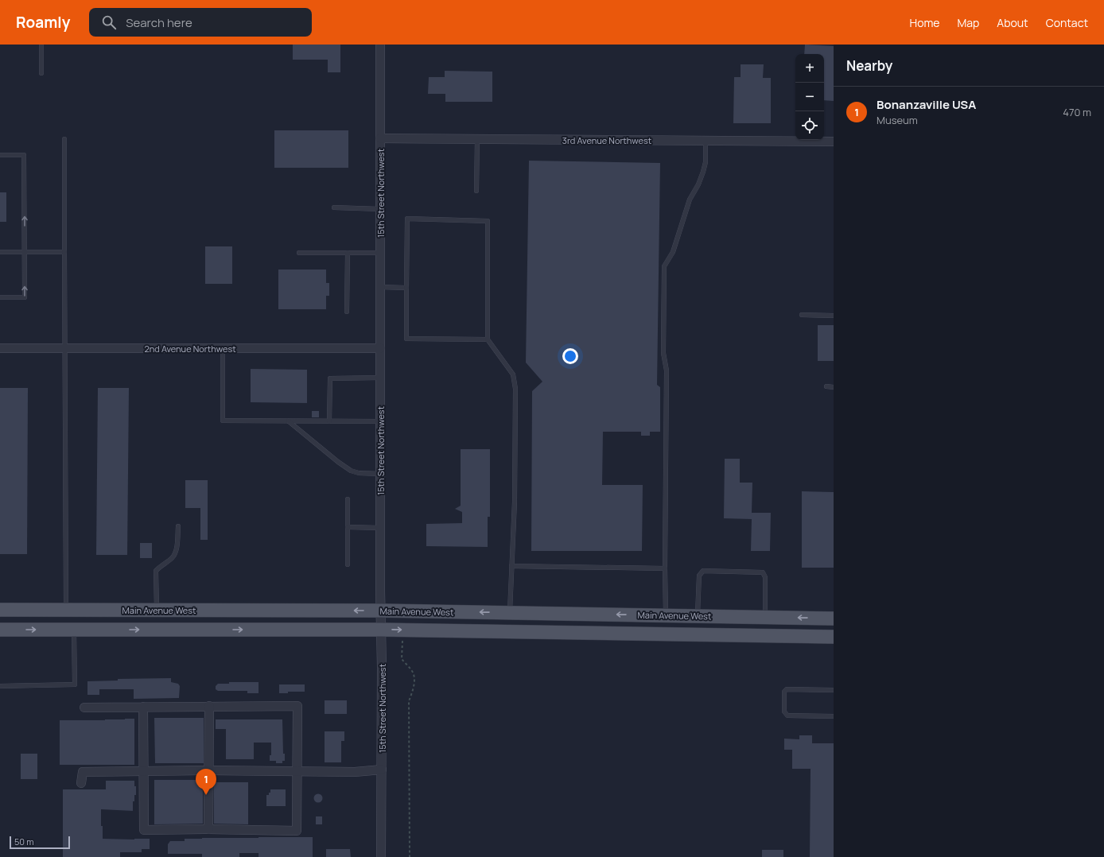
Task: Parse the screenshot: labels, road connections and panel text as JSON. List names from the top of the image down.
{
  "streets": {
    "main road": ["Main Avenue West"],
    "street": ["3rd Avenue Northwest", "15th Street Northwest", "2nd Avenue Northwest"]
  },
  "crossings": [
    ["3rd Avenue Northwest", "15th Street Northwest"],
    ["15th Street Northwest", "2nd Avenue Northwest"],
    ["15th Street Northwest", "Main Avenue West"]
  ],
  "scale_bar": "50 m",
  "page": {
    "header": "Roamly",
    "search": "Search here",
    "nav": [
      "Home",
      "Map",
      "About",
      "Contact"
    ],
    "heading": "Nearby",
    "map_buttons": ["+", "−"],
    "list": [
      {
        "mark": "1",
        "name": "Bonanzaville USA",
        "note": "Museum",
        "value": "470 m"
      }
    ],
    "pins": "1",
    "scale": "50 m"
  }
}
